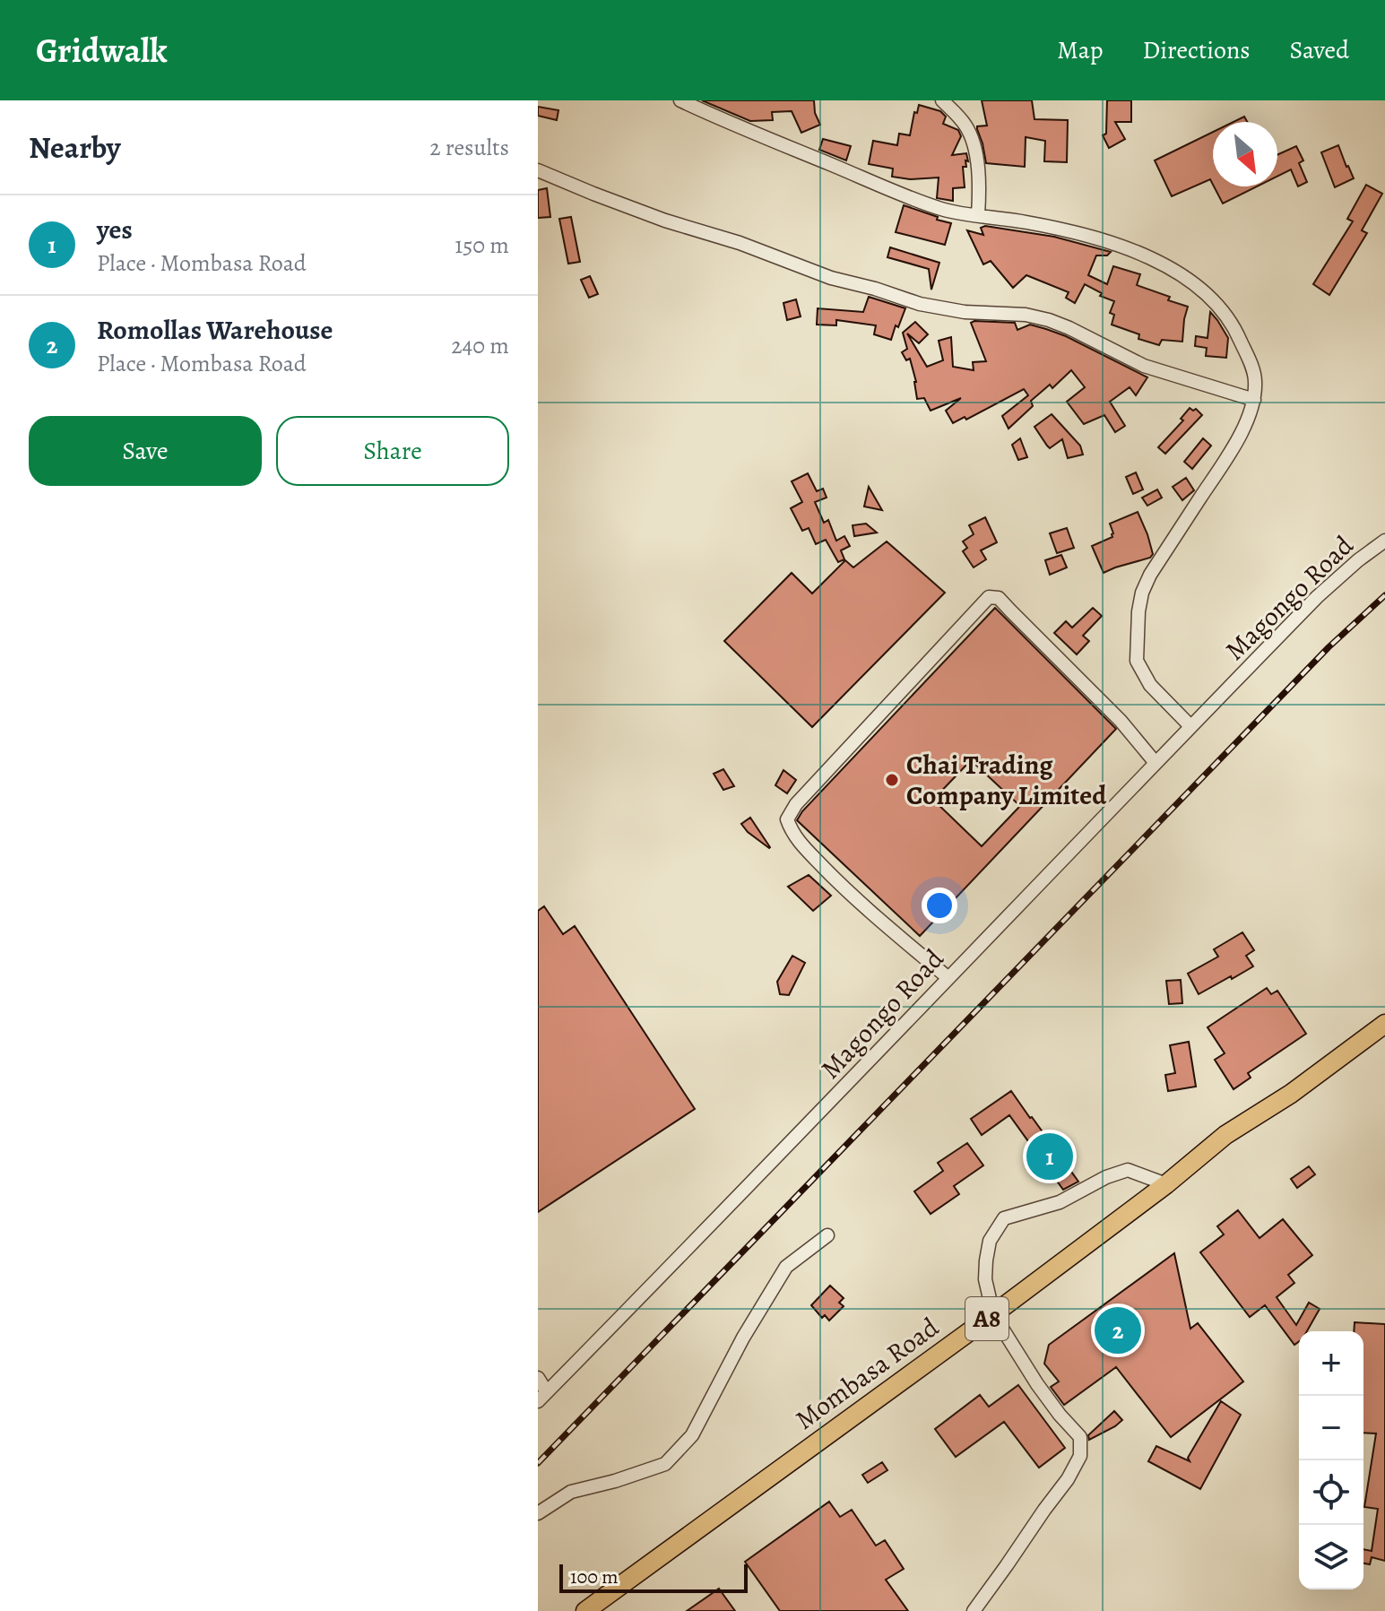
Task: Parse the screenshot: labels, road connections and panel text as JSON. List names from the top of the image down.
{
  "streets": {
    "highway": ["A8", "Mombasa Road"],
    "street": ["Magongo Road"]
  },
  "places": ["Chai Trading Company Limited"],
  "scale_bar": "100 m",
  "north": "bottom right",
  "page": {
    "header": "Gridwalk",
    "nav": ["Map", "Directions", "Saved"],
    "heading": ["Nearby", "2 results"],
    "list": [
      {
        "mark": "1",
        "name": "yes",
        "note": "Place · Mombasa Road",
        "value": "150 m"
      },
      {
        "mark": "2",
        "name": "Romollas Warehouse",
        "note": "Place · Mombasa Road",
        "value": "240 m"
      }
    ],
    "buttons": ["Save", "Share"],
    "pins": ["1", "2"],
    "map_buttons": ["+", "−"],
    "scale": "100 m"
  }
}
